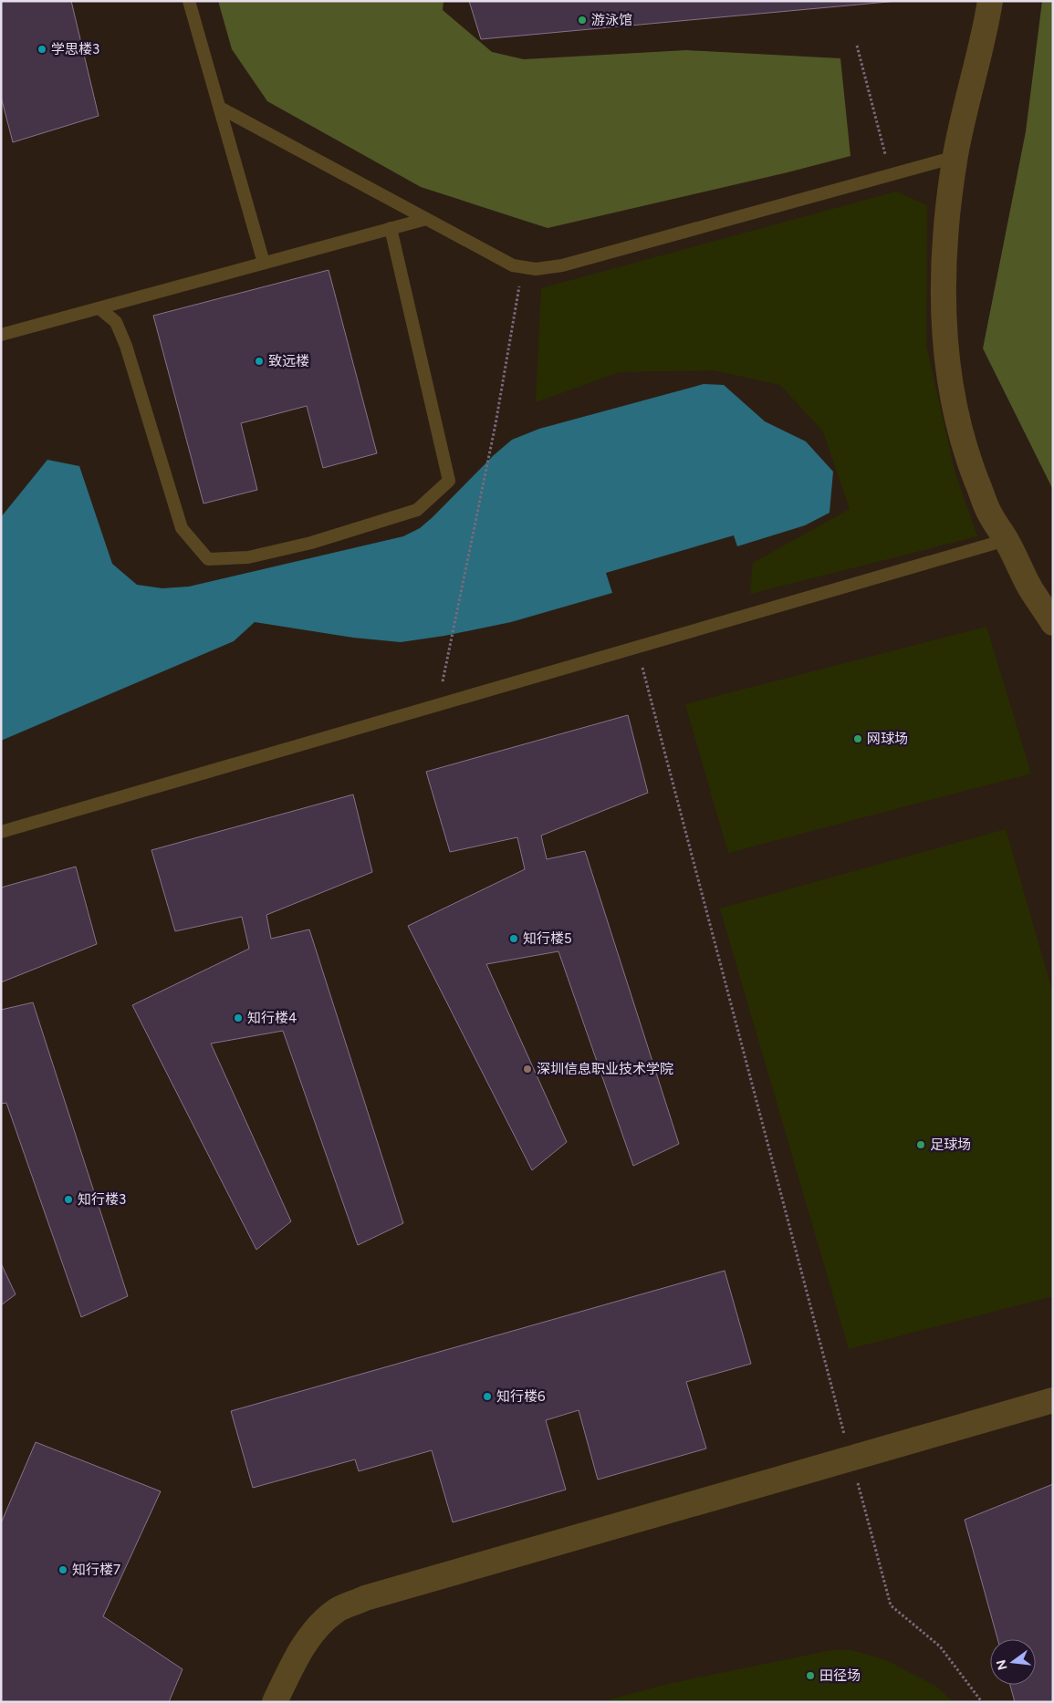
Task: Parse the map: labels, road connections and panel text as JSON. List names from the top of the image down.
{
  "places": [
    "游泳馆",
    "学思楼3",
    "致远楼",
    "网球场",
    "知行楼5",
    "知行楼4",
    "深圳信息职业技术学院",
    "足球场",
    "知行楼3",
    "知行楼6",
    "知行楼7",
    "田径场"
  ],
  "north": "left"
}
